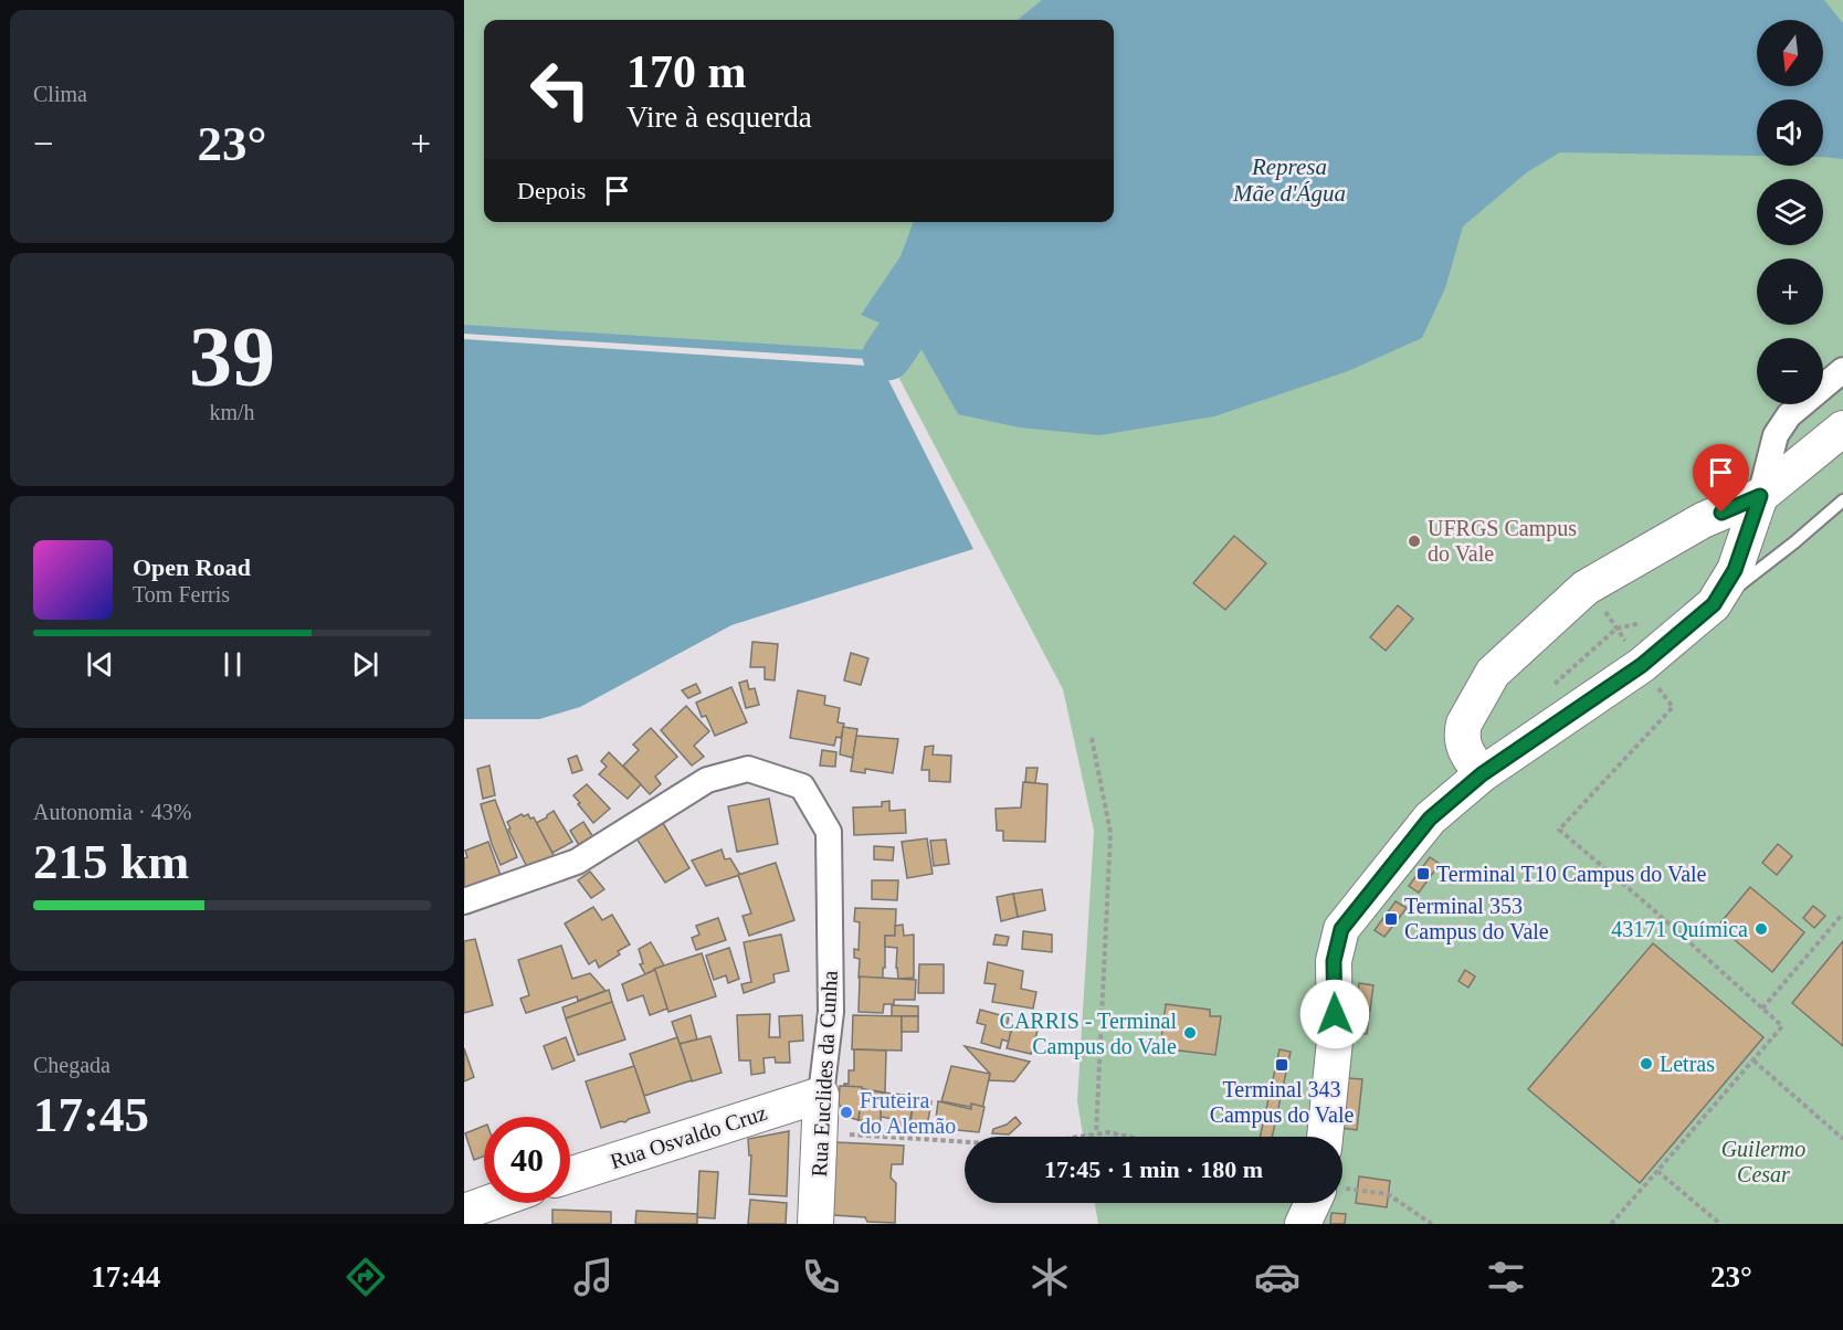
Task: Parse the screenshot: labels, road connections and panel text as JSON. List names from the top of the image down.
{
  "streets": {
    "street": ["Rua Euclides da Cunha", "Rua Osvaldo Cruz"]
  },
  "crossings": [
    ["Rua Euclides da Cunha", "Rua Osvaldo Cruz"]
  ],
  "water": ["Represa Mãe d'Água"],
  "parks": ["Guilermo Cesar"],
  "places": {
    "other": [
      "UFRGS Campus do Vale",
      "43171 Química",
      "CARRIS - Terminal Campus do Vale",
      "Letras",
      "Fruteira do Alemão"
    ],
    "transit": ["Terminal T10 Campus do Vale", "Terminal 353 Campus do Vale", "Terminal 343 Campus do Vale"]
  },
  "north": "bottom",
  "page": {
    "tile": [
      "Clima",
      ["39", "km/h"],
      ["Autonomia · 43%", "215 km"],
      ["Chegada", "17:45"]
    ],
    "map_buttons": ["+", "−"],
    "turn": ["170 m", "Vire à esquerda"],
    "heat": ["−", "23°", "+"],
    "then": "Depois",
    "song": ["Open Road", "Tom Ferris"],
    "limit": "40",
    "trip": "17:45 · 1 min · 180 m",
    "tabs": ["17:44", "23°"]
  }
}
